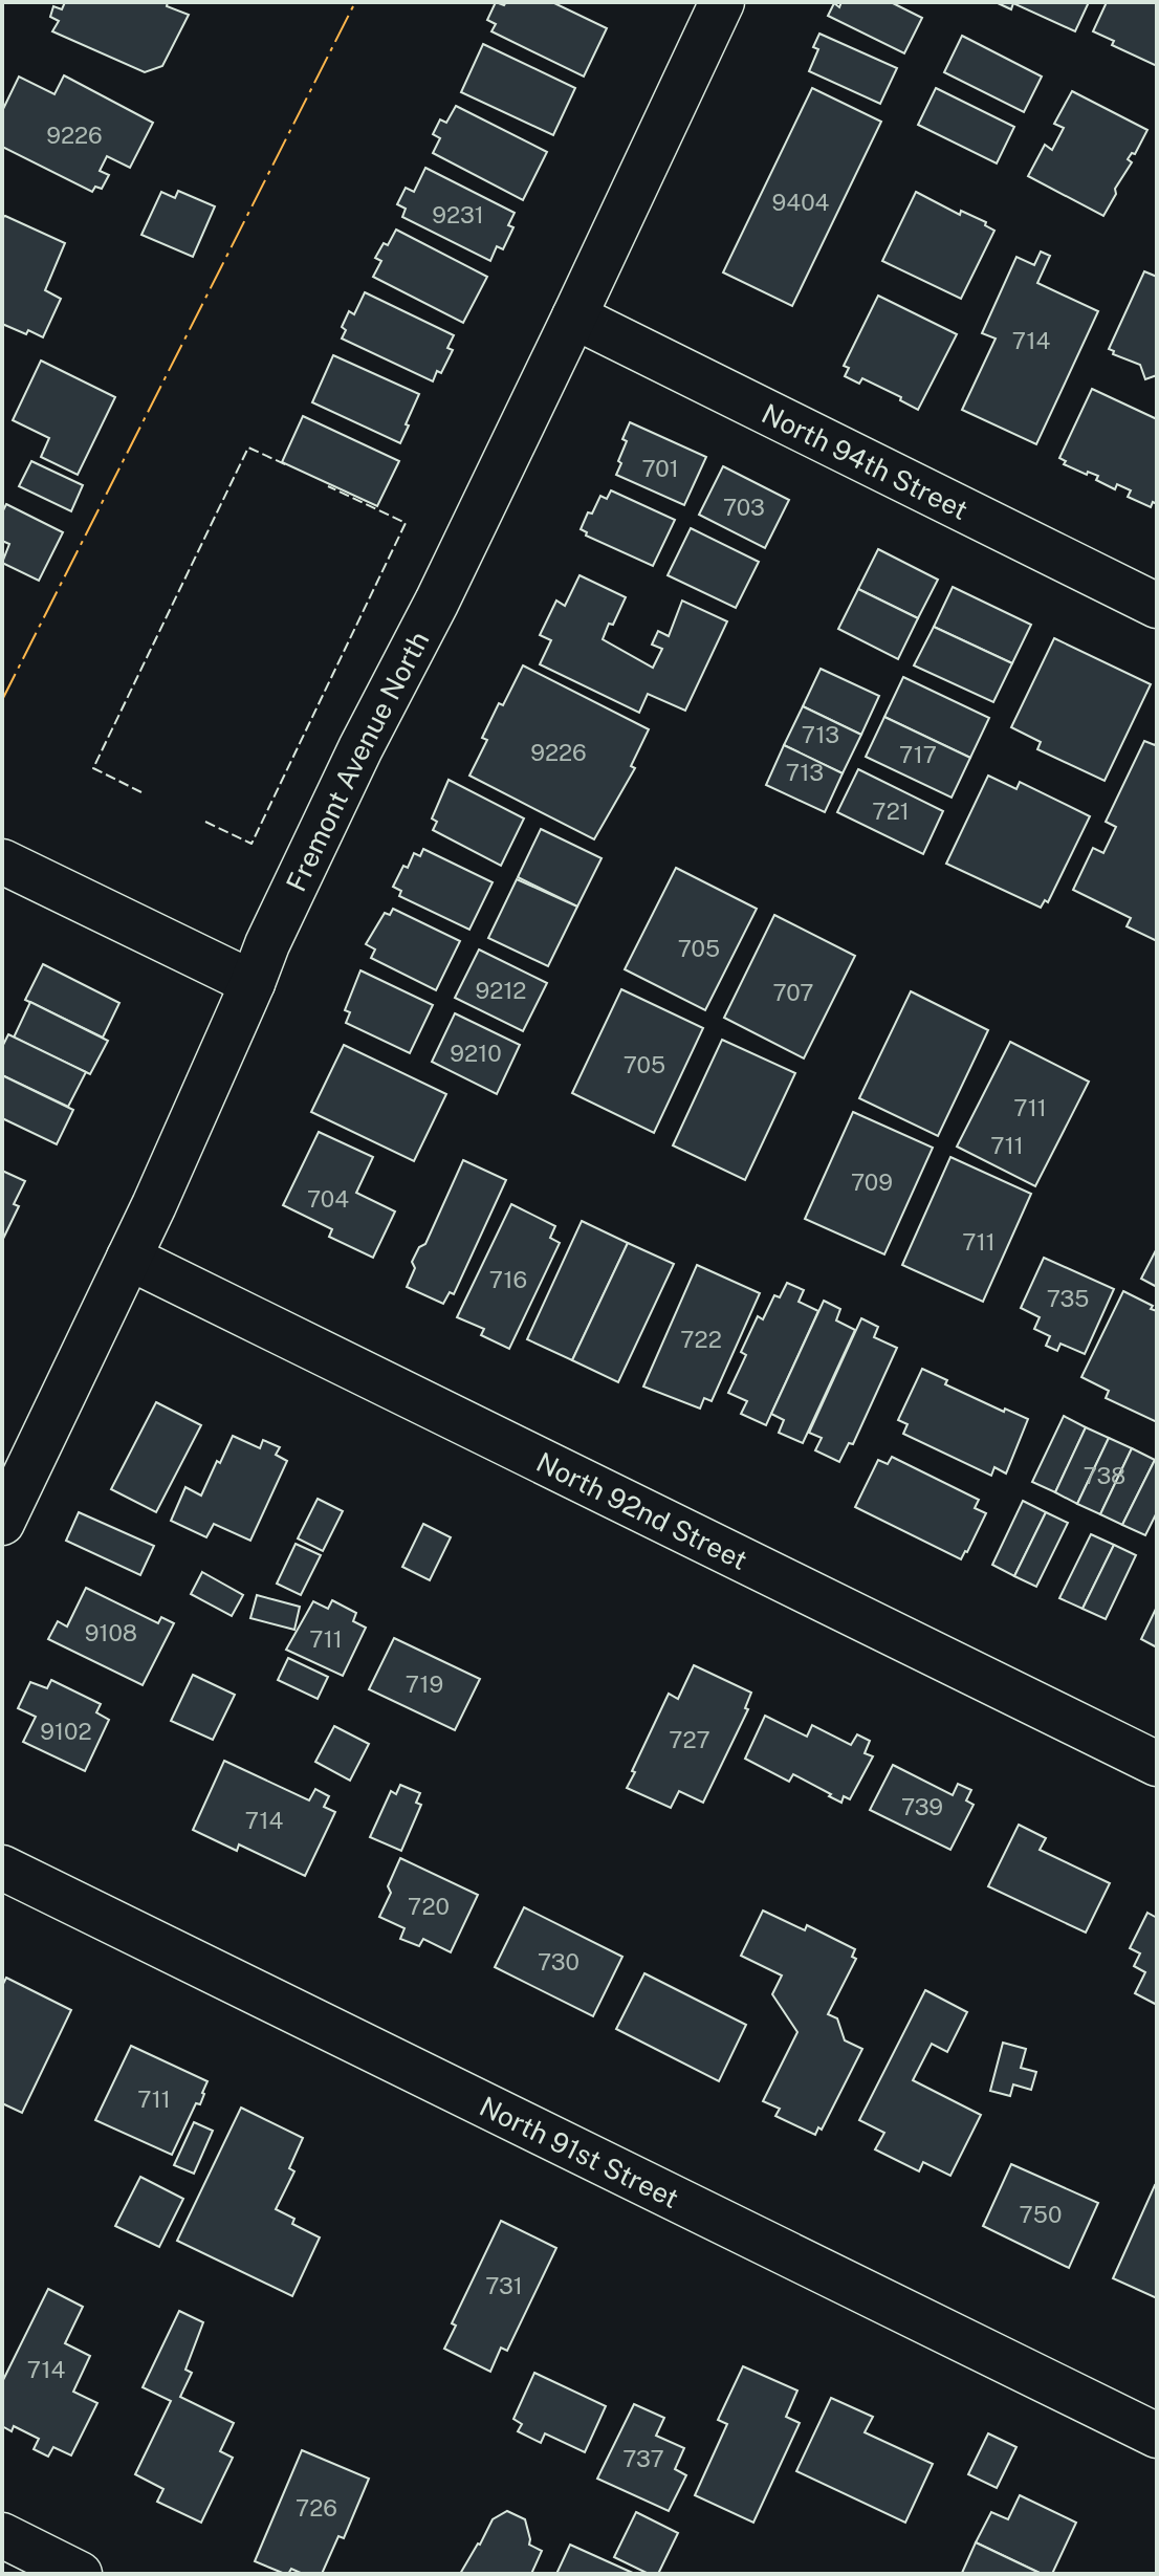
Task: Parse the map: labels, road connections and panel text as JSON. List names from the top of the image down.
{
  "streets": {
    "street": [
      "North 94th Street",
      "Fremont Avenue North",
      "North 92nd Street",
      "North 91st Street"
    ]
  },
  "crossings": [
    ["North 94th Street", "Fremont Avenue North"],
    ["Fremont Avenue North", "North 92nd Street"]
  ],
  "house_numbers": [
    "9226",
    "9404",
    "9231",
    "714",
    "701",
    "703",
    "713",
    "9226",
    "717",
    "713",
    "721",
    "705",
    "9212",
    "707",
    "9210",
    "705",
    "711",
    "711",
    "709",
    "704",
    "711",
    "716",
    "735",
    "722",
    "738",
    "9108",
    "711",
    "719",
    "9102",
    "727",
    "739",
    "714",
    "720",
    "730",
    "711",
    "750",
    "731",
    "714",
    "737",
    "726"
  ]
}
